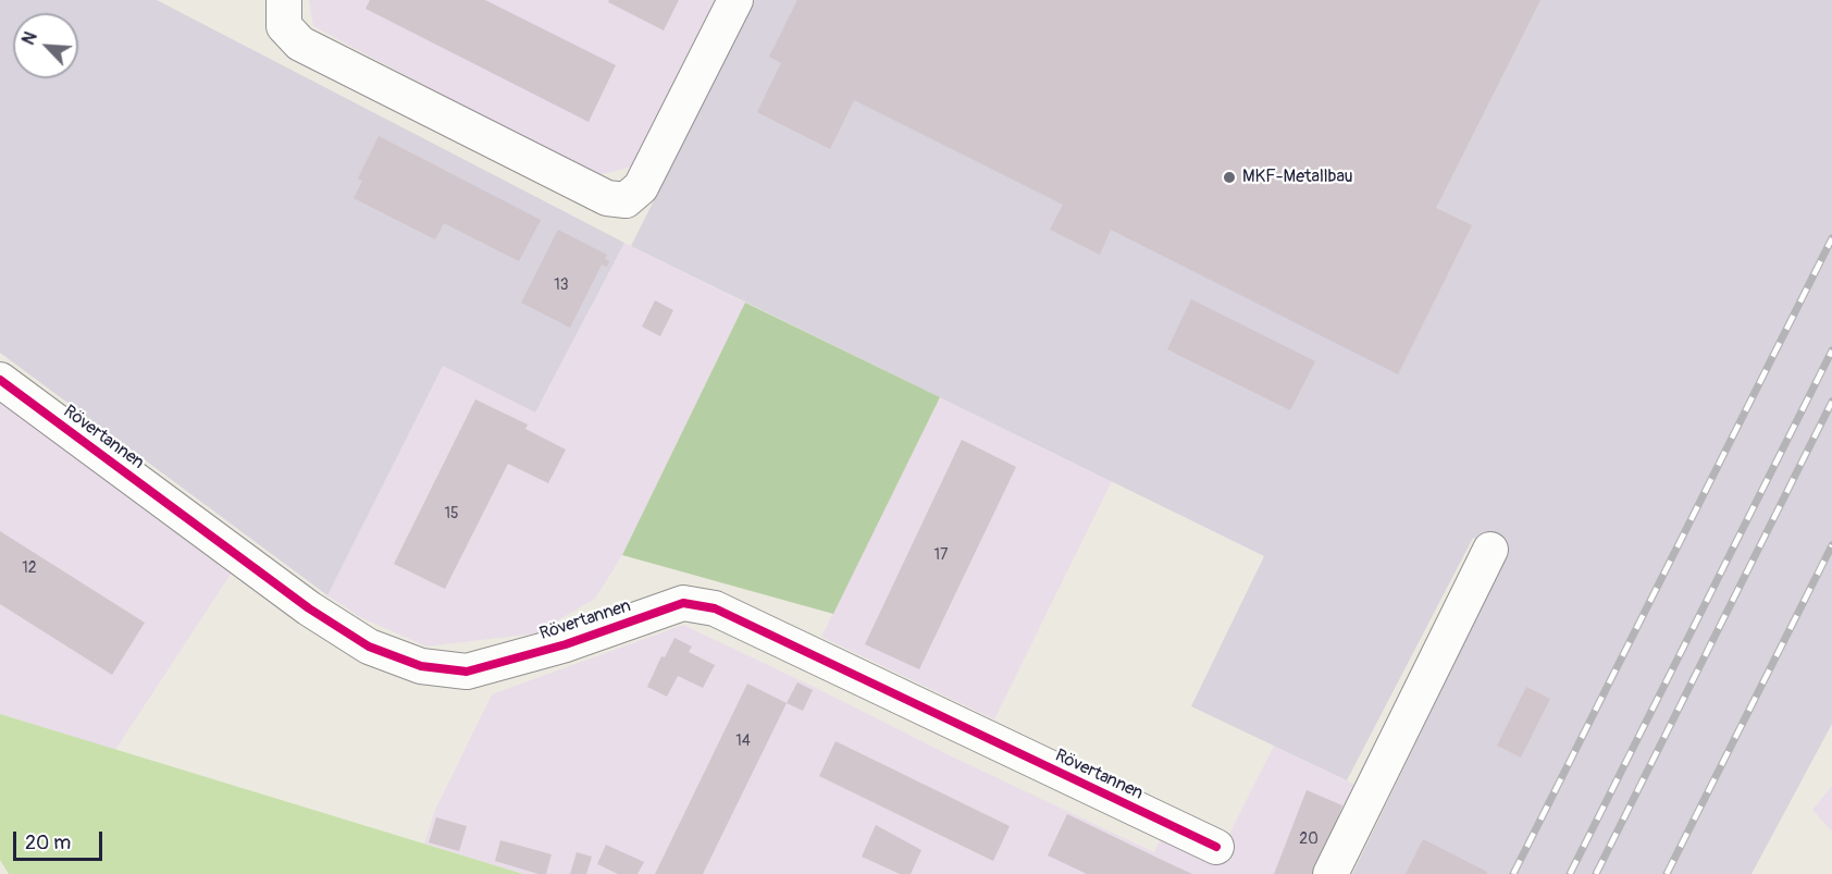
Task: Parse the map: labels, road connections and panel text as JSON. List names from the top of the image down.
{
  "streets": {
    "street": ["Rövertannen"]
  },
  "places": ["MKF-Metallbau"],
  "house_numbers": [
    "13",
    "15",
    "17",
    "12",
    "14",
    "20"
  ],
  "scale_bar": "20 m",
  "north": "top left"
}
